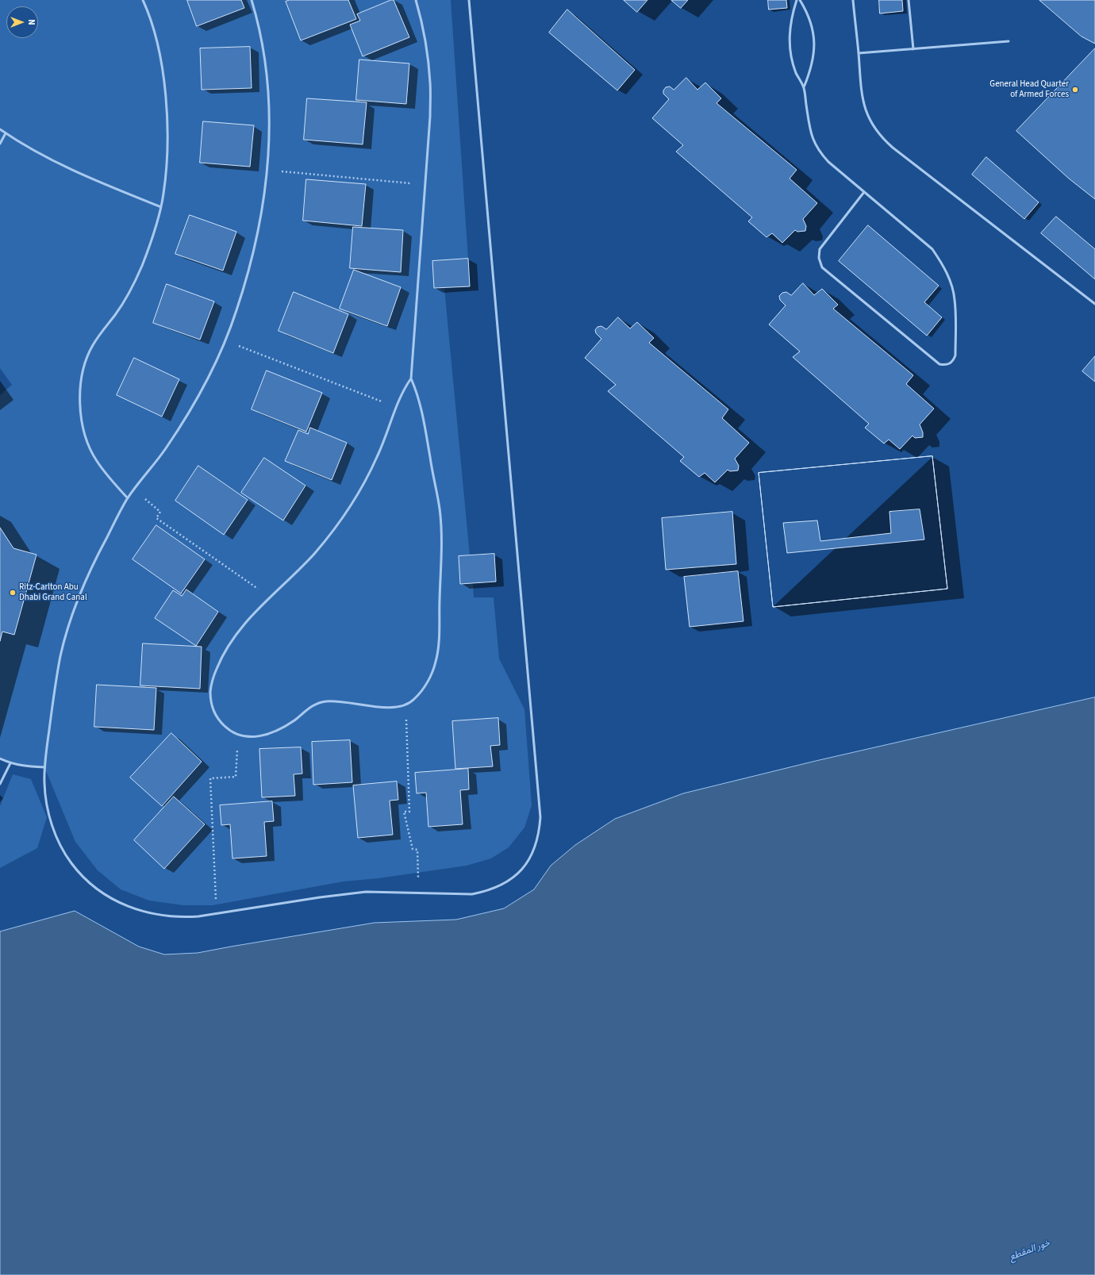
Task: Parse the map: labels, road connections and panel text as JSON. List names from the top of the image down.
{
  "water": ["خور المقطع"],
  "places": ["General Head Quarter of Armed Forces", "Ritz-Carlton Abu Dhabi Grand Canal"],
  "north": "right"
}
